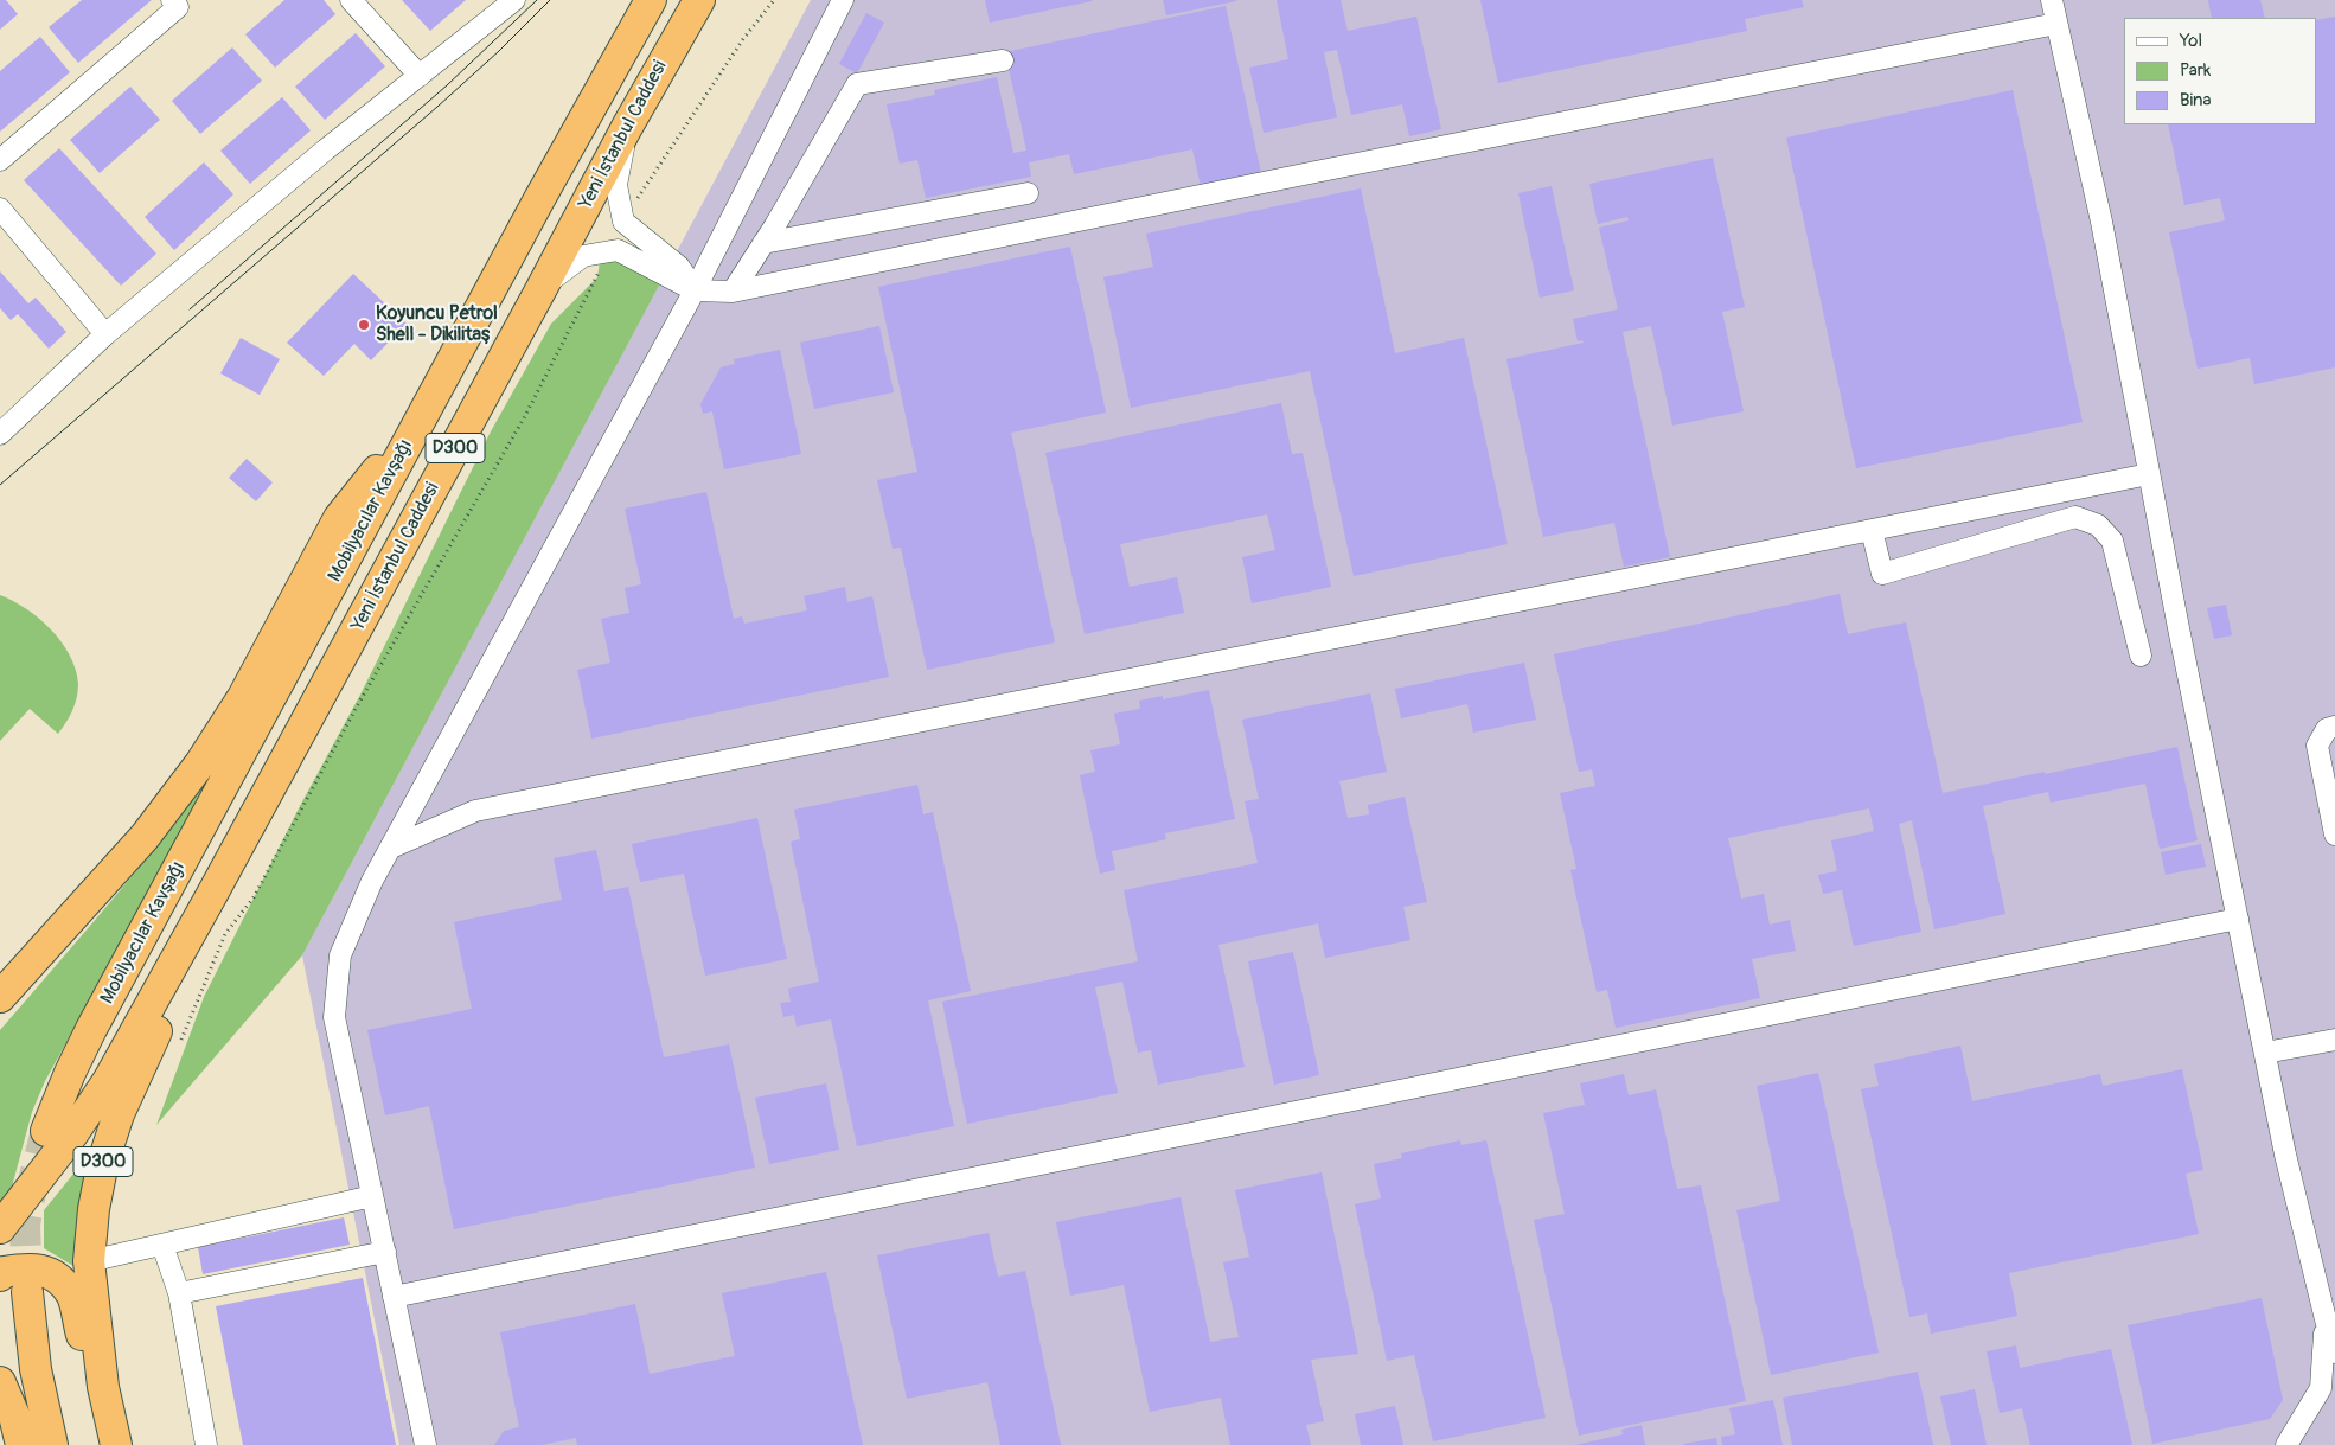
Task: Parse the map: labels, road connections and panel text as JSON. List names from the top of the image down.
{
  "streets": {
    "highway": ["Yeni İstanbul Caddesi", "D300", "Mobilyacılar Kavşağı"]
  },
  "crossings": [
    ["Yeni İstanbul Caddesi", "D300"],
    ["Yeni İstanbul Caddesi", "Mobilyacılar Kavşağı"],
    ["D300", "Mobilyacılar Kavşağı"]
  ],
  "places": ["Koyuncu Petrol Shell - Dikilitaş"],
  "legend": ["Yol", "Park", "Bina"]
}
